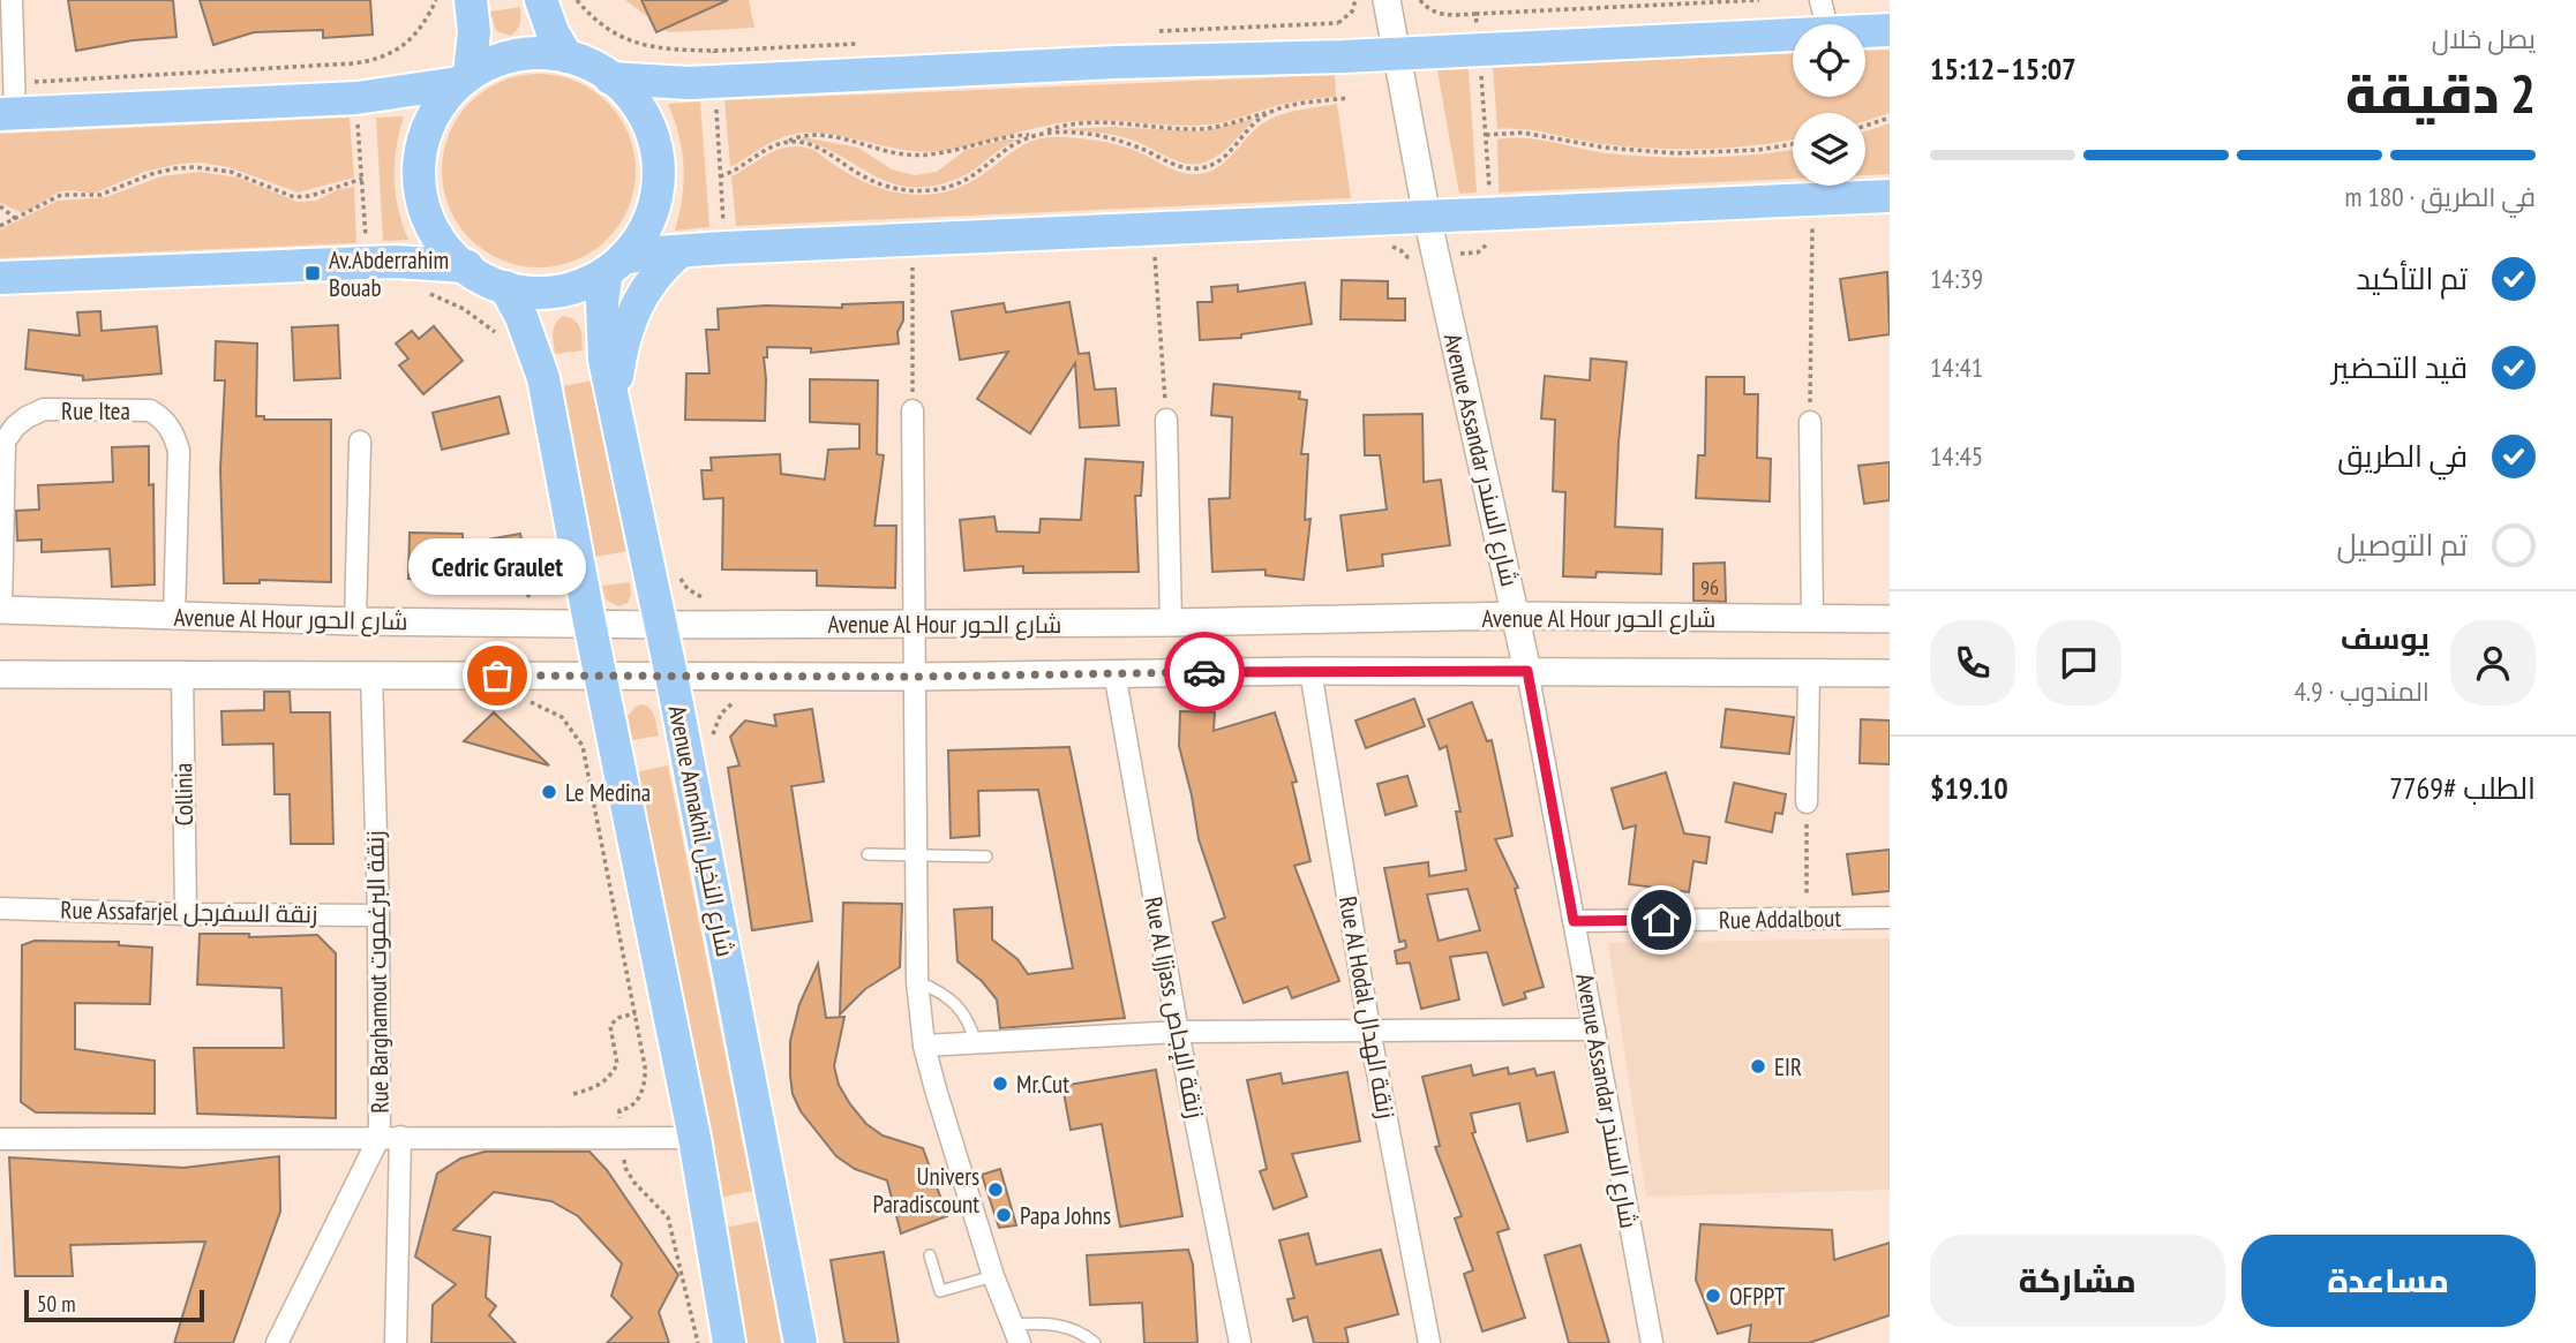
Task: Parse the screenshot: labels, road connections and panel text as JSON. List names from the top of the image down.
{
  "streets": {
    "main road": ["Avenue Annakhil شارع النخيل"],
    "street": [
      "Rue Itea",
      "Avenue Assandar شارع السندر",
      "Avenue Al Hour شارع الحور",
      "Collinia",
      "Rue Assafarjel زنقة السفرجل",
      "Rue Addalbout",
      "Rue Barghamout زنقة البرغموت",
      "Rue Al Ijjass زنقة الإجاص",
      "Rue Al Hodal زنقة الهدال"
    ]
  },
  "crossings": [
    ["Rue Itea", "Avenue Al Hour شارع الحور"],
    ["Avenue Assandar شارع السندر", "Avenue Al Hour شارع الحور"],
    ["Avenue Assandar شارع السندر", "Rue Addalbout"],
    ["Avenue Al Hour شارع الحور", "Collinia"],
    ["Avenue Al Hour شارع الحور", "Avenue Annakhil شارع النخيل"],
    ["Avenue Al Hour شارع الحور", "Rue Barghamout زنقة البرغموت"],
    ["Avenue Al Hour شارع الحور", "Rue Al Ijjass زنقة الإجاص"],
    ["Avenue Al Hour شارع الحور", "Rue Al Hodal زنقة الهدال"],
    ["Collinia", "Rue Assafarjel زنقة السفرجل"],
    ["Rue Assafarjel زنقة السفرجل", "Rue Barghamout زنقة البرغموت"]
  ],
  "places": {
    "transit": ["Av.Abderrahim Bouab"],
    "other": [
      "Cedric Graulet",
      "Le Medina",
      "EIR",
      "Mr.Cut",
      "Univers Paradiscount",
      "Papa Johns",
      "OFPPT"
    ]
  },
  "house_numbers": ["96"],
  "scale_bar": "50 m",
  "page": {
    "heading": ["2 دقيقة", "يصل خلال", "15:07–15:12"],
    "panel": [
      "يوسف",
      "المندوب · 4.9",
      "الطلب #7769",
      "$19.10"
    ],
    "bar": "في الطريق · 180 m",
    "list": [
      ["تم التأكيد", "14:39"],
      ["قيد التحضير", "14:41"],
      ["في الطريق", "14:45"],
      "تم التوصيل"
    ],
    "bubble": "Cedric Graulet",
    "buttons": ["مساعدة", "مشاركة"],
    "scale": "50 m"
  }
}
